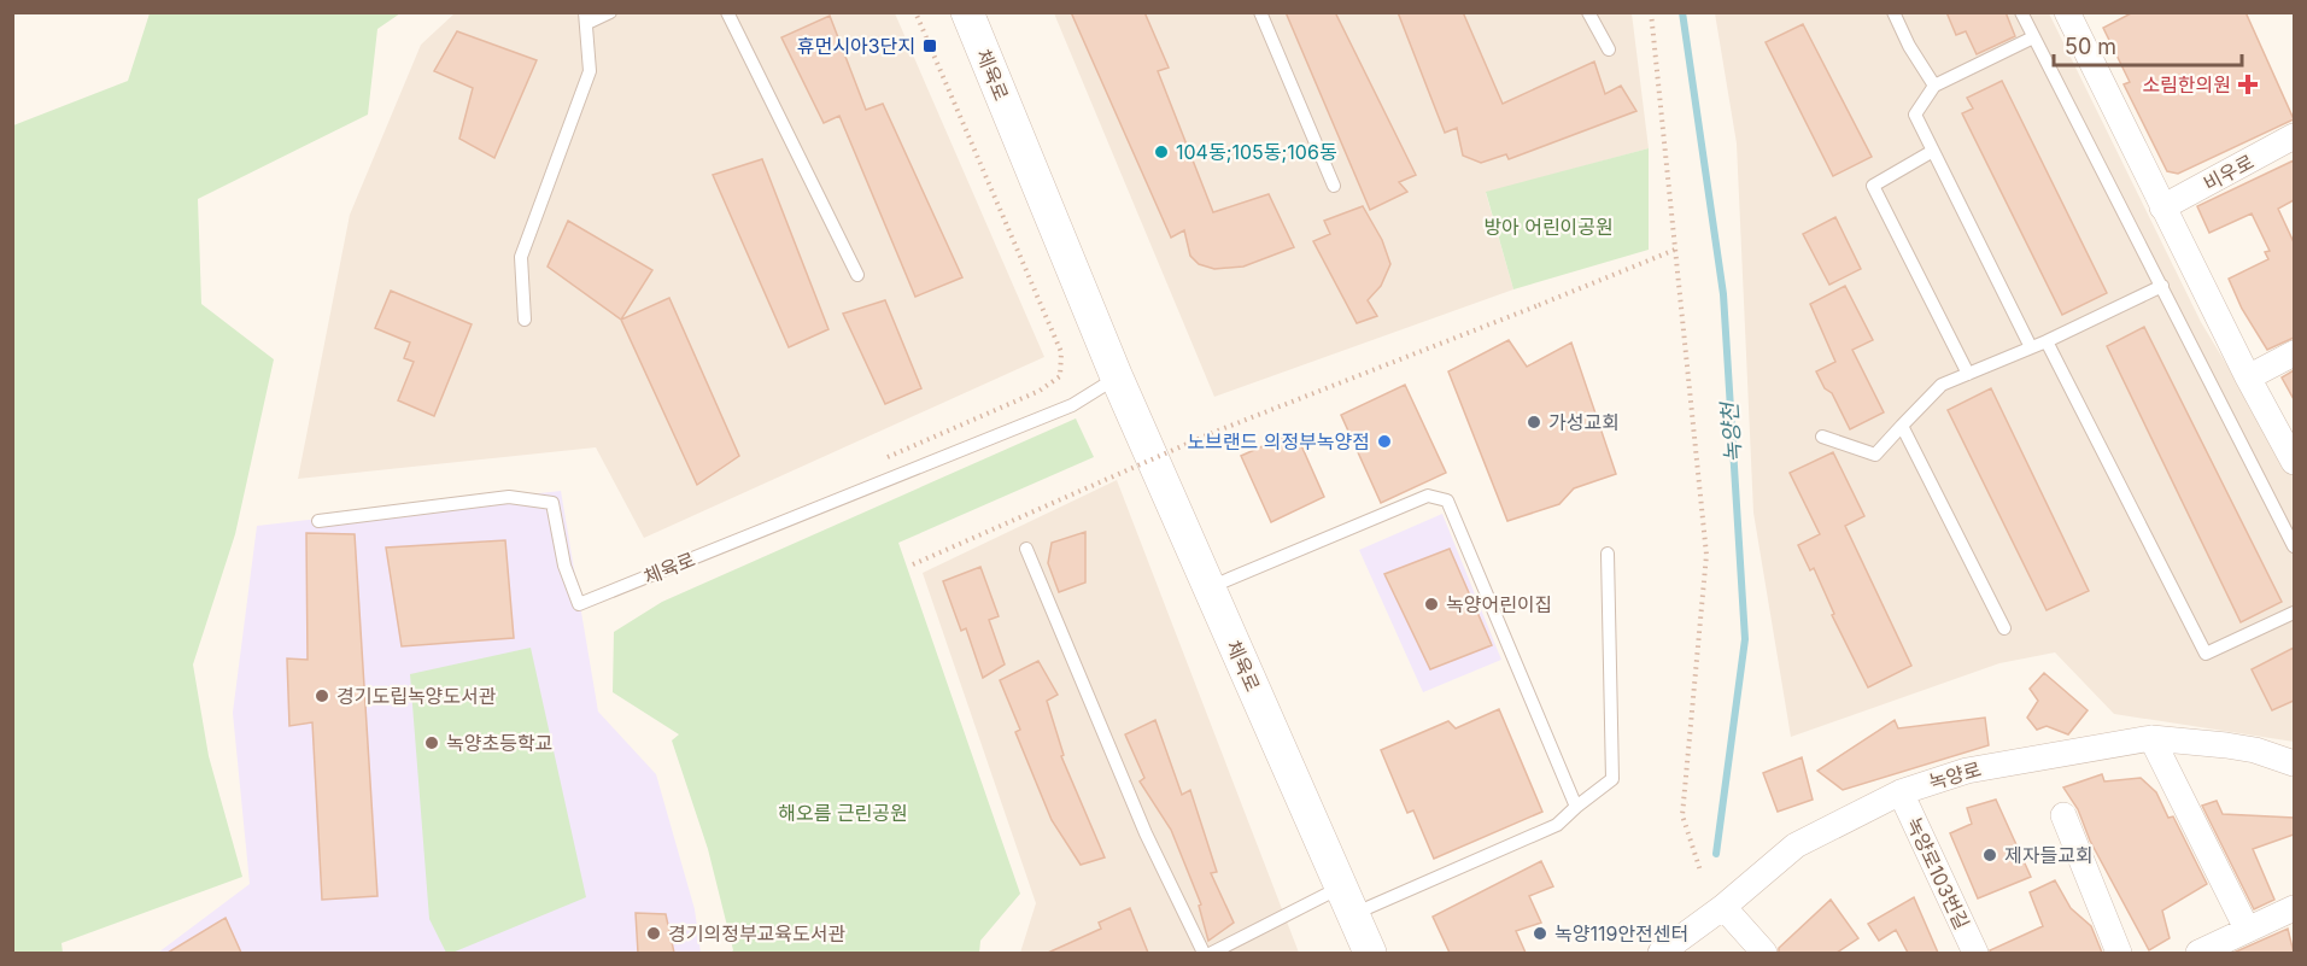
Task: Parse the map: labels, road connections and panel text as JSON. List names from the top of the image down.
{
  "streets": {
    "street": [
      "체육로",
      "비우로",
      "녹양로",
      "녹양로103번길"
    ]
  },
  "crossings": [
    ["녹양로", "녹양로103번길"]
  ],
  "water": ["녹양천"],
  "parks": ["방아 어린이공원", "해오름 근린공원"],
  "places": {
    "transit": ["휴먼시아3단지"],
    "health": ["소림한의원"],
    "other": [
      "104동;105동;106동",
      "가성교회",
      "노브랜드 의정부녹양점",
      "녹양어린이집",
      "경기도립녹양도서관",
      "녹양초등학교",
      "제자들교회",
      "경기의정부교육도서관",
      "녹양119안전센터"
    ]
  },
  "scale_bar": "50 m"
}
